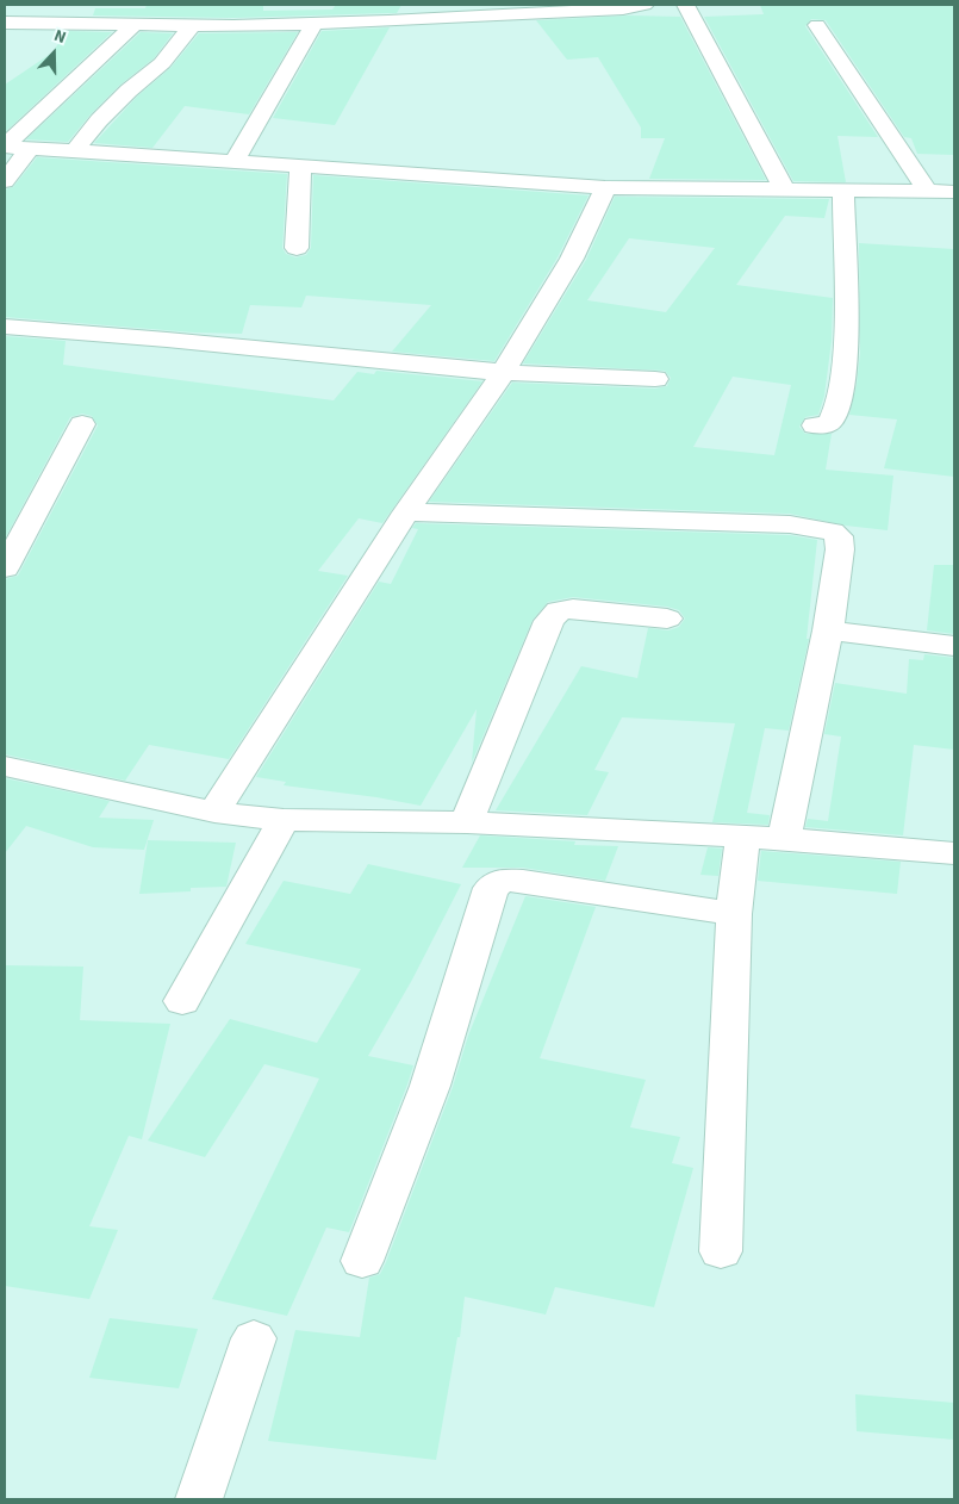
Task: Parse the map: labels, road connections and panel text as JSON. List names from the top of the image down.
{
  "north": "top"
}
